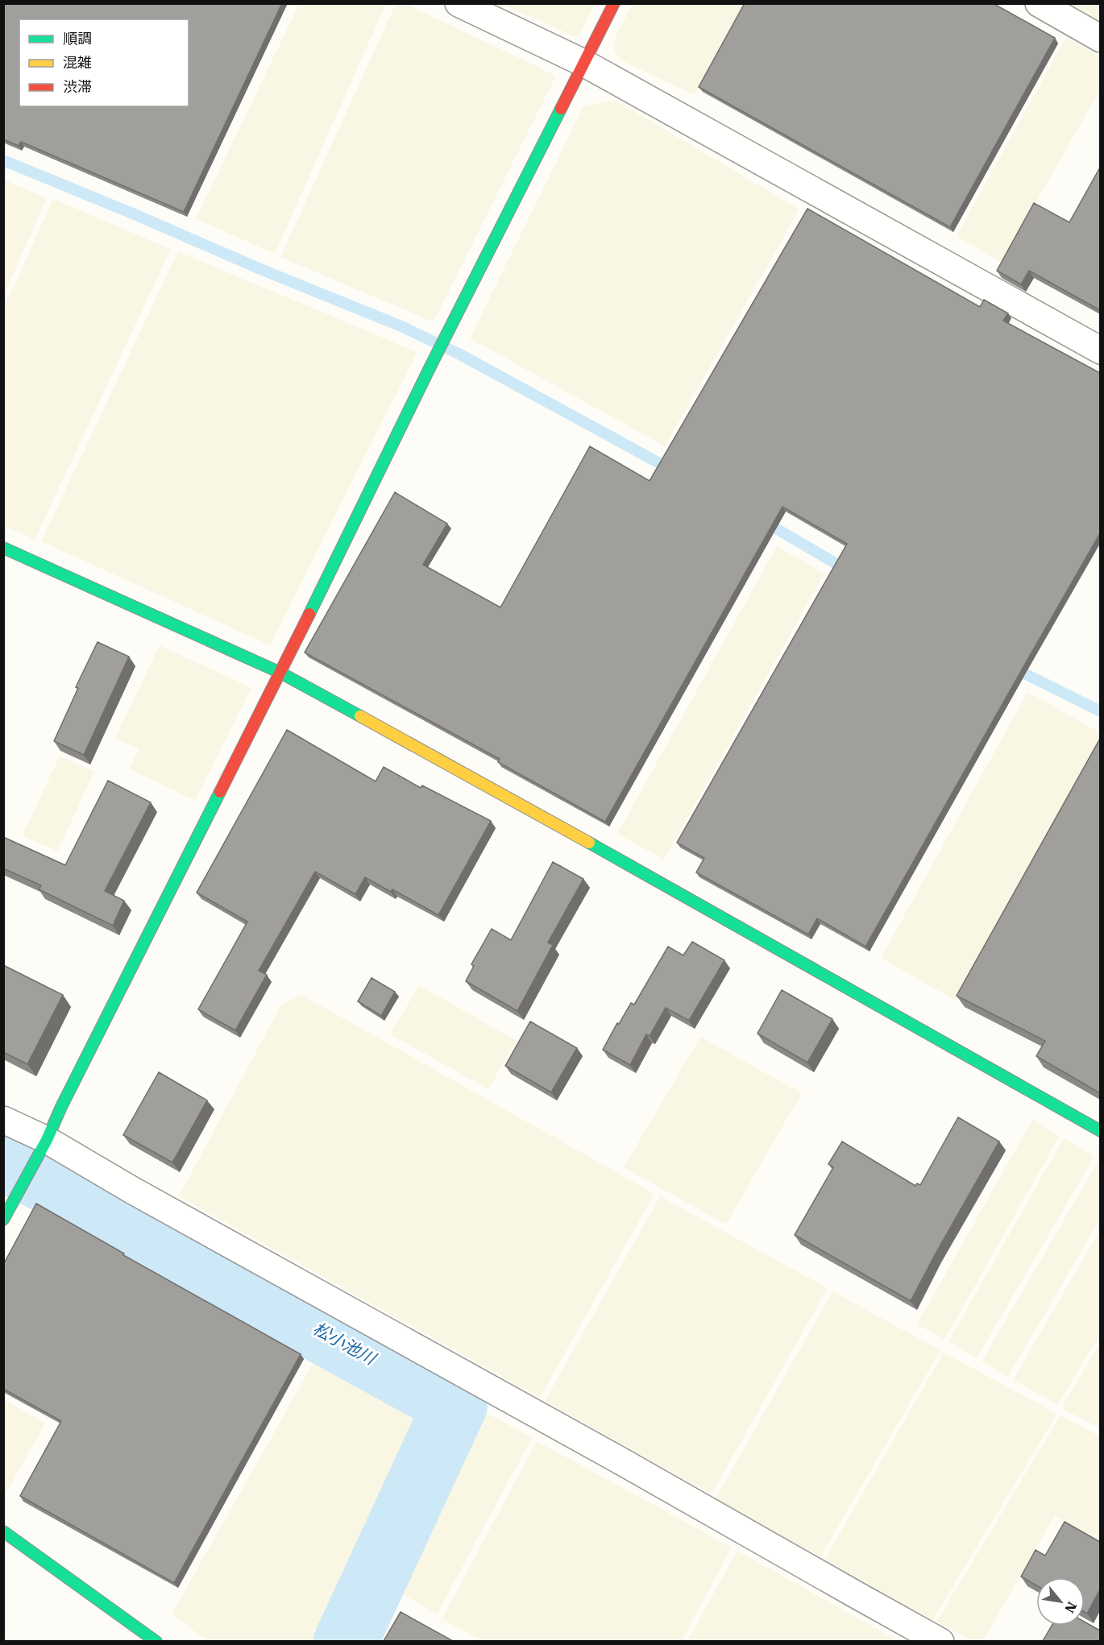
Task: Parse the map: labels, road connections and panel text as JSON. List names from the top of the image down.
{
  "water": ["松小池川"],
  "legend": ["順調", "混雑", "渋滞"],
  "north": "bottom right"
}
